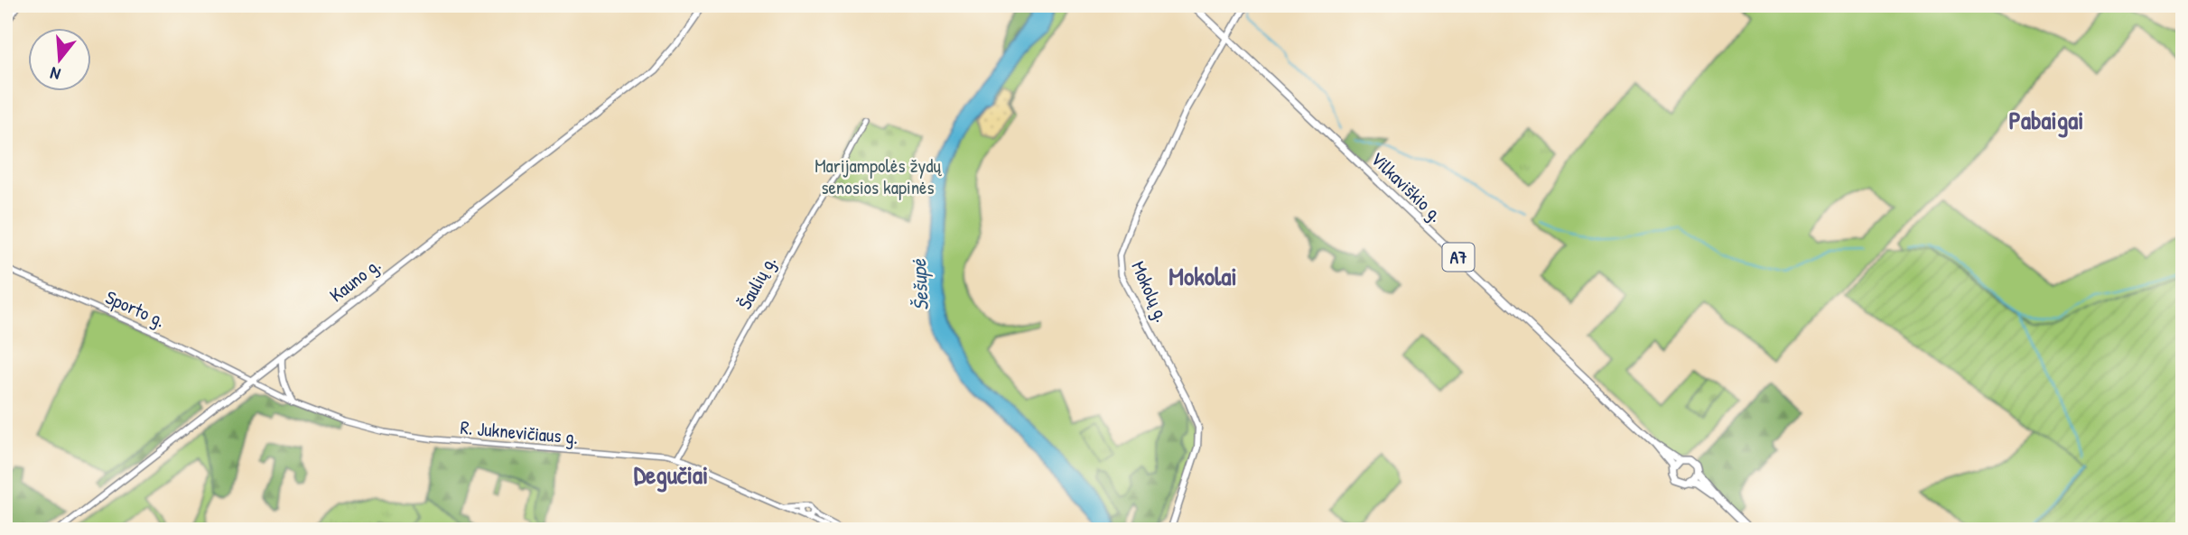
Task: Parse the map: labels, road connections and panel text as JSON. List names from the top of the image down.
{
  "streets": {
    "highway": ["Vilkaviškio g.", "A7"],
    "main road": ["Kauno g.", "Mokolų g."],
    "street": ["Šaulių g.", "Sporto g.", "R. Juknevičiaus g."]
  },
  "crossings": [
    ["Vilkaviškio g.", "Mokolų g."],
    ["Kauno g.", "Sporto g."],
    ["Kauno g.", "R. Juknevičiaus g."],
    ["Šaulių g.", "R. Juknevičiaus g."],
    ["Sporto g.", "R. Juknevičiaus g."]
  ],
  "districts": ["Pabaigai", "Mokolai", "Degučiai"],
  "water": ["Šešupė"],
  "parks": ["Marijampolės žydų senosios kapinės"],
  "north": "bottom"
}
